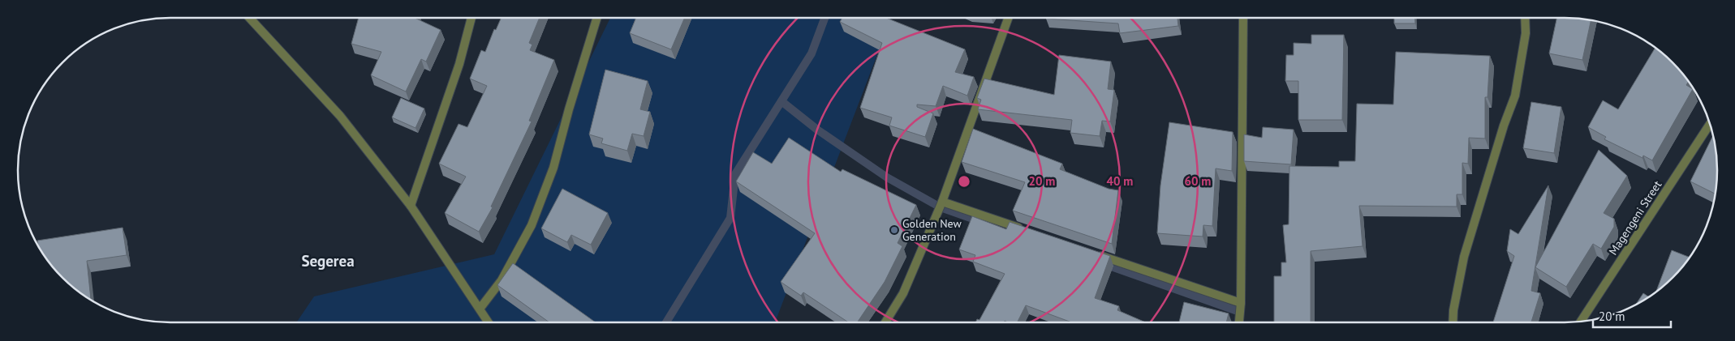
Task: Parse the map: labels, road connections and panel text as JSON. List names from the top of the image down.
{
  "streets": {
    "street": ["Magengeni Street"]
  },
  "districts": ["Segerea"],
  "places": ["Golden New Generation"],
  "scale_bar": "20 m",
  "rings": ["20 m", "40 m", "60 m"]
}
